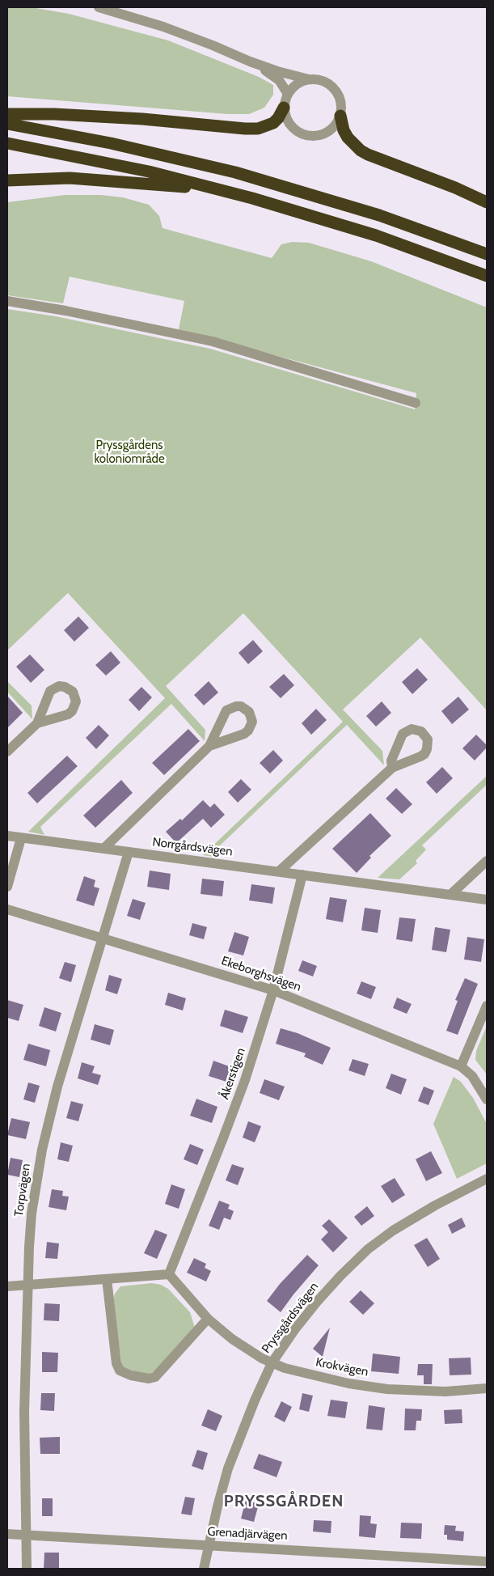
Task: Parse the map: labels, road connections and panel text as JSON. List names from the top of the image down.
{
  "streets": {
    "street": [
      "Norrgårdsvägen",
      "Ekeborghsvägen",
      "Åkerstigen",
      "Torpvägen",
      "Pryssgårdsvägen",
      "Krokvägen",
      "Grenadjärvägen"
    ]
  },
  "crossings": [
    ["Norrgårdsvägen", "Åkerstigen"],
    ["Norrgårdsvägen", "Torpvägen"],
    ["Ekeborghsvägen", "Åkerstigen"],
    ["Ekeborghsvägen", "Torpvägen"],
    ["Åkerstigen", "Krokvägen"],
    ["Torpvägen", "Grenadjärvägen"],
    ["Pryssgårdsvägen", "Krokvägen"],
    ["Pryssgårdsvägen", "Grenadjärvägen"]
  ],
  "districts": ["PRYSSGÅRDEN"],
  "parks": ["Pryssgårdens koloniområde"]
}
